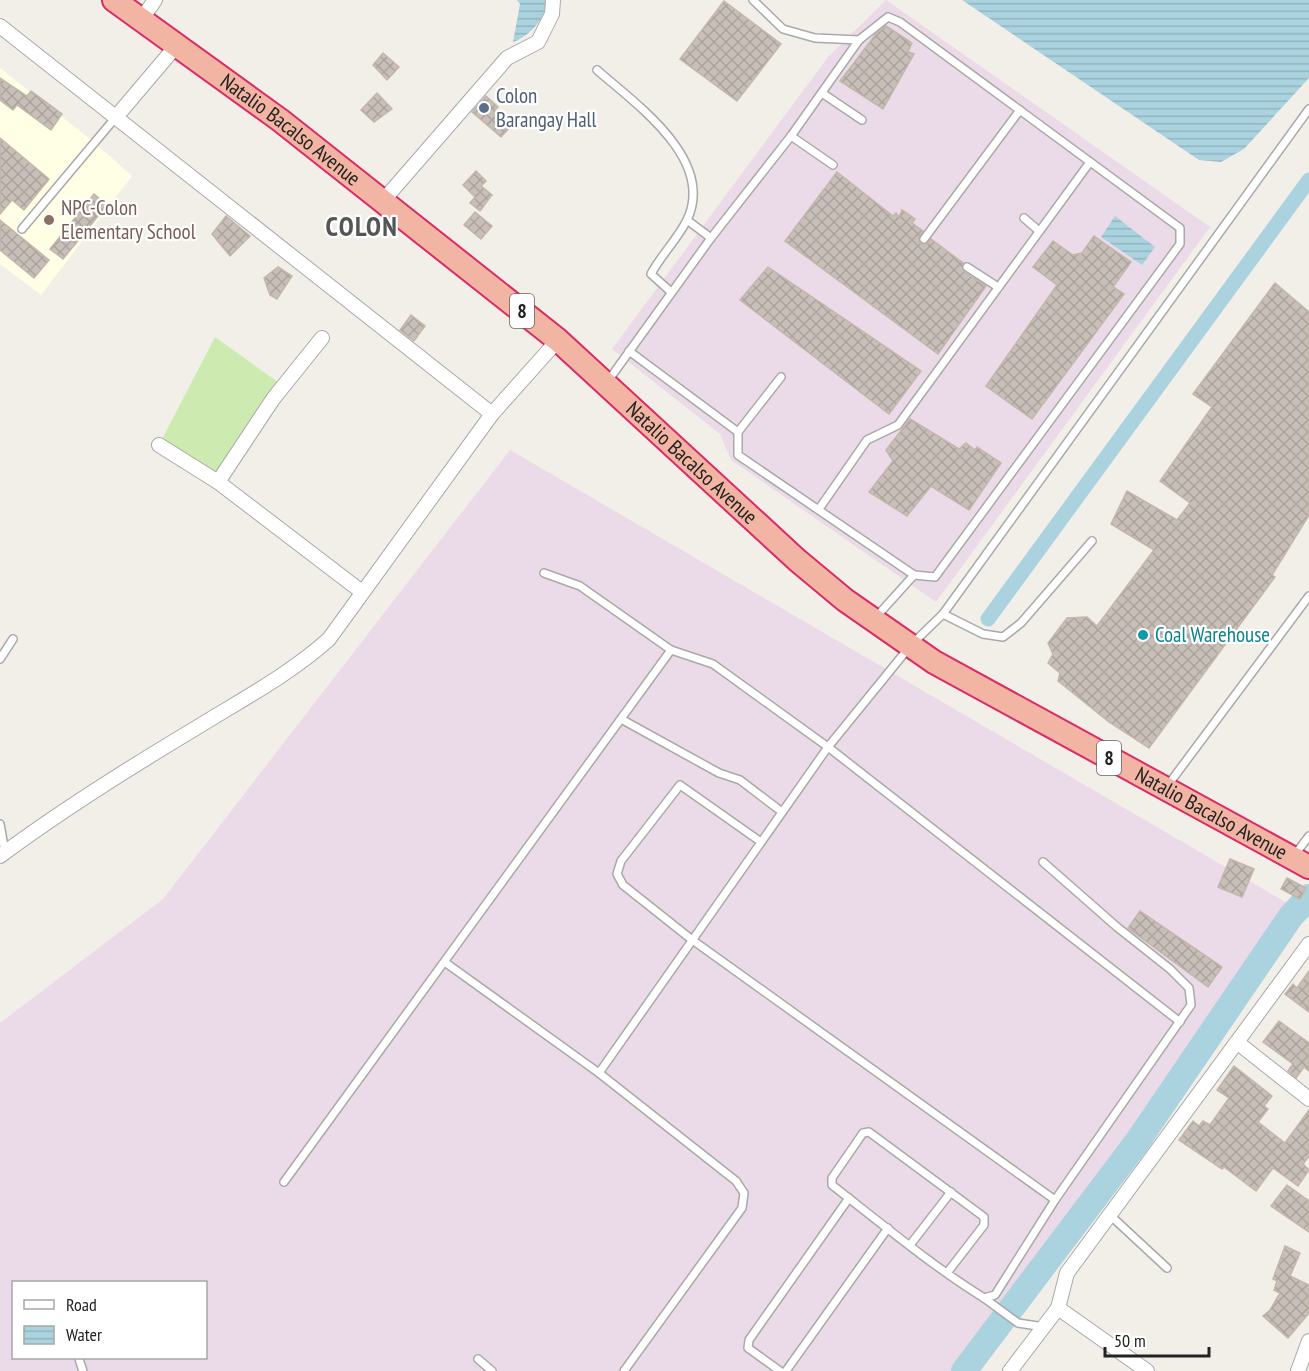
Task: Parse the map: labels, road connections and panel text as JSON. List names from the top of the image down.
{
  "streets": {
    "highway": ["Natalio Bacalso Avenue", "8"]
  },
  "districts": ["COLON"],
  "places": ["Colon Barangay Hall", "NPC-Colon Elementary School", "Coal Warehouse"],
  "legend": ["Road", "Water"],
  "scale_bar": "50 m"
}
